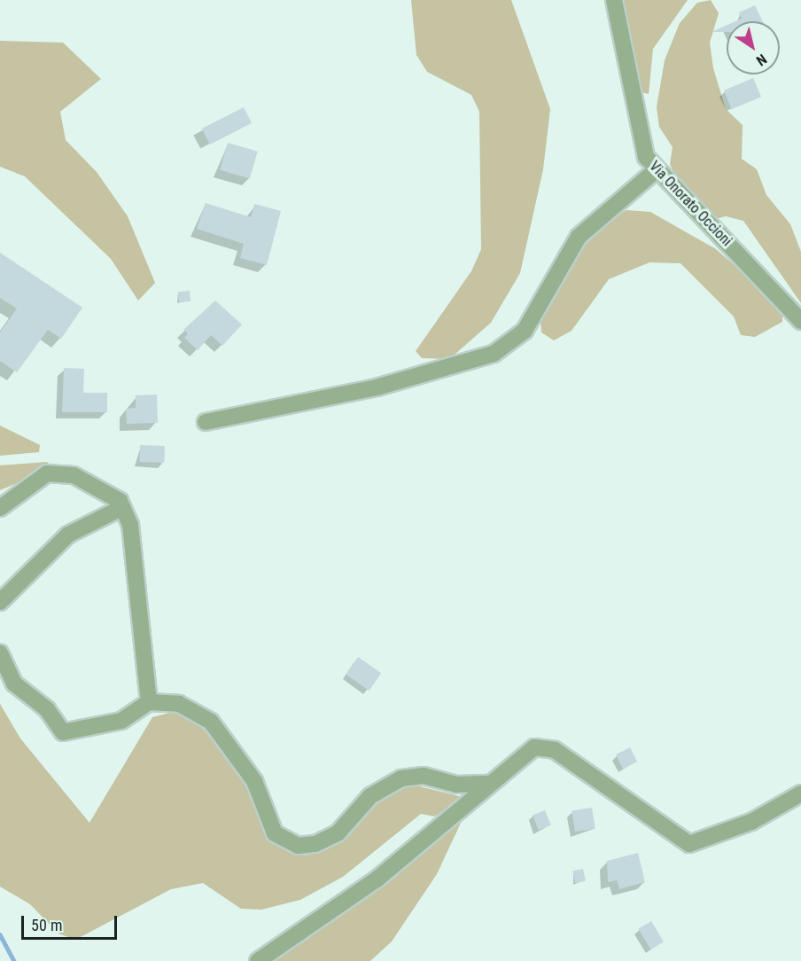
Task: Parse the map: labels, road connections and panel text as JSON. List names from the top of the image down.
{
  "streets": {
    "street": ["Via Onorato Occioni"]
  },
  "scale_bar": "50 m",
  "north": "bottom right"
}
